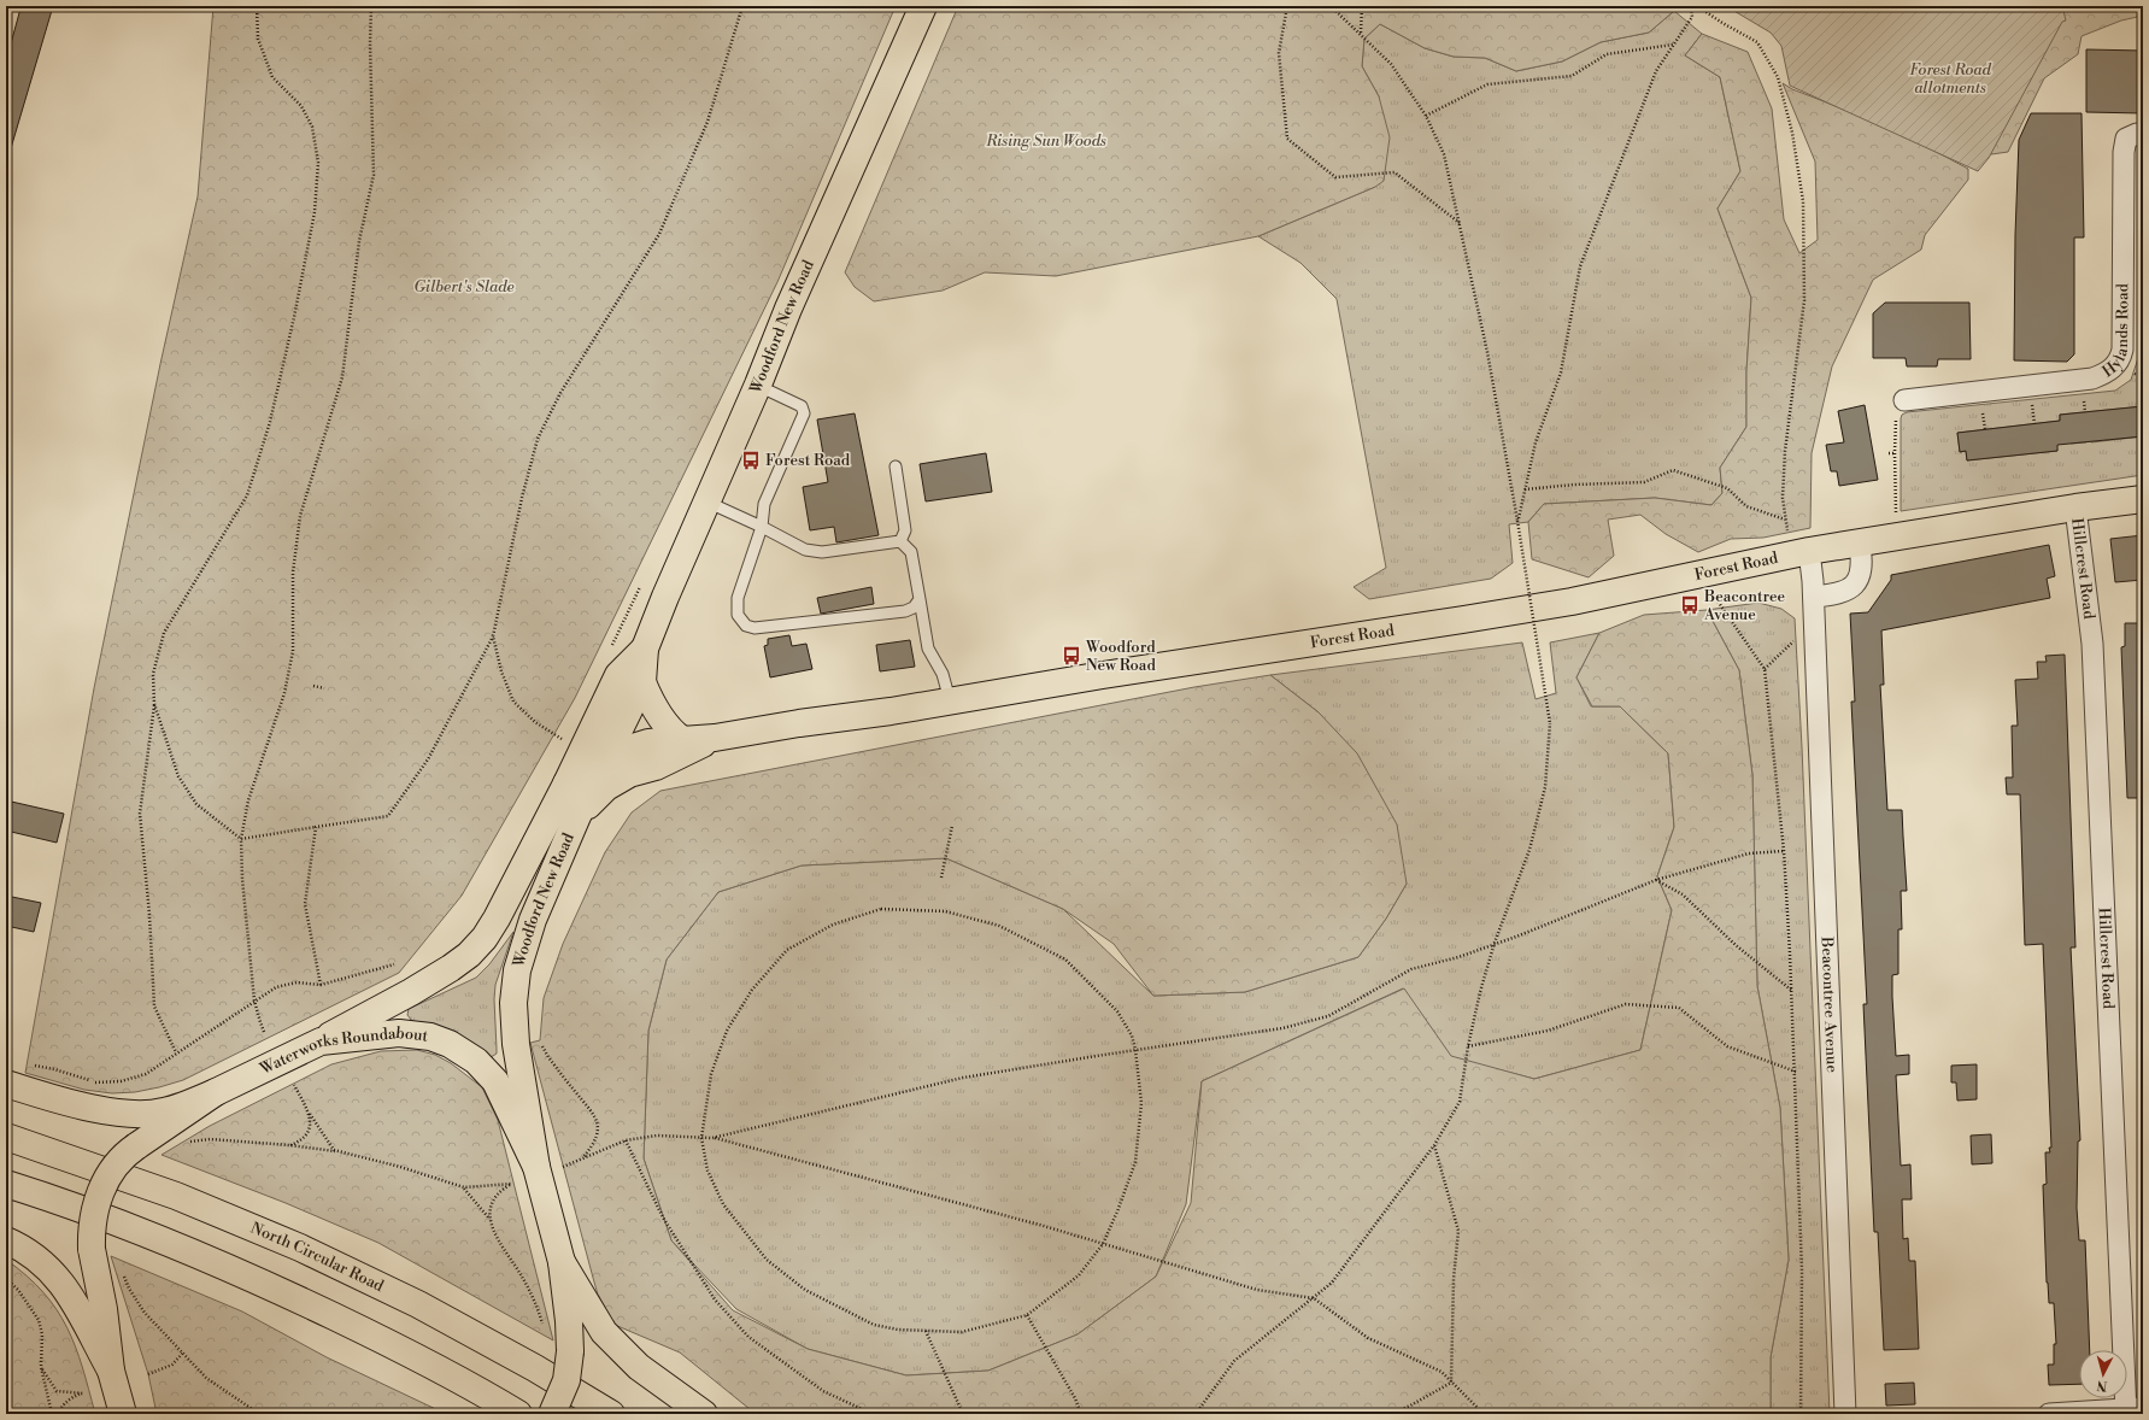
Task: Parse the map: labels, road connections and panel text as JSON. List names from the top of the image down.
{
  "streets": {
    "main road": [
      "Woodford New Road",
      "Forest Road",
      "Waterworks Roundabout",
      "North Circular Road"
    ],
    "street": ["Hylands Road", "Hillcrest Road", "Beacontree Avenue"]
  },
  "crossings": [
    ["Woodford New Road", "Forest Road"],
    ["Woodford New Road", "Waterworks Roundabout"],
    ["Forest Road", "Hillcrest Road"],
    ["Forest Road", "Beacontree Avenue"]
  ],
  "parks": ["Forest Road allotments", "Rising Sun Woods", "Gilbert's Slade"],
  "places": {
    "bus stop": ["Forest Road", "Beacontree Avenue", "Woodford New Road"]
  },
  "north": "bottom"
}
